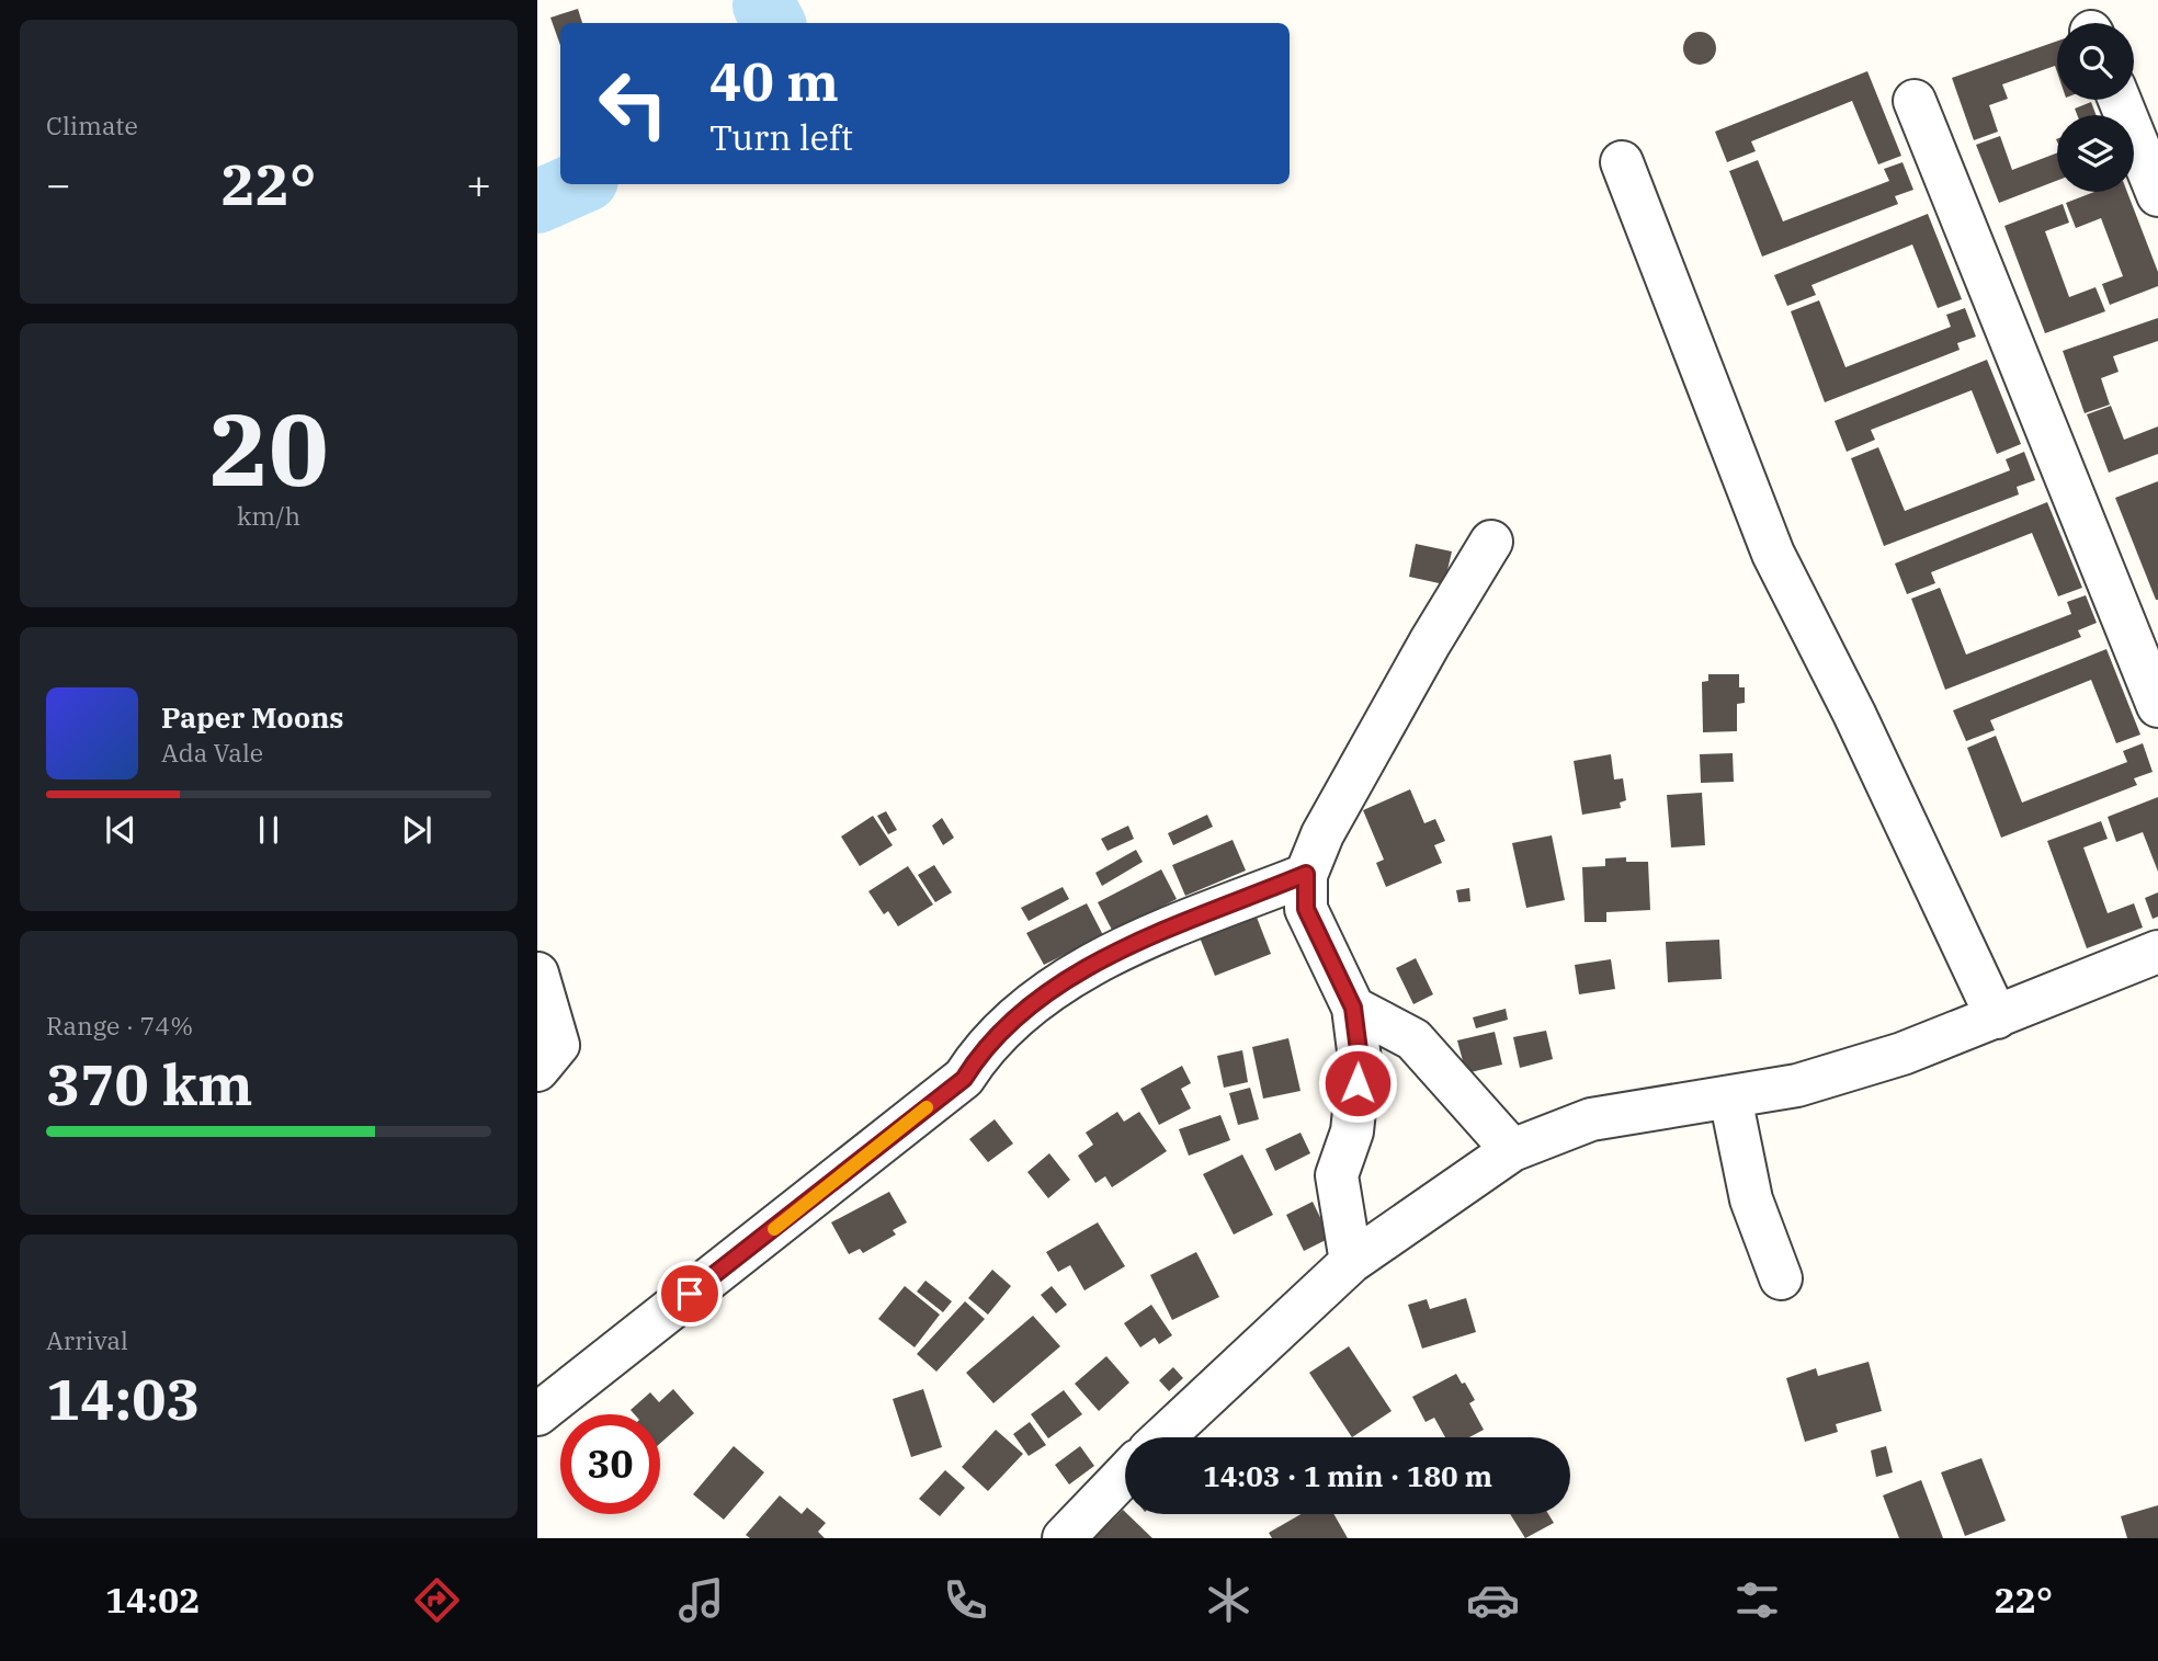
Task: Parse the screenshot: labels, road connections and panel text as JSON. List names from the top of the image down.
{
  "page": {
    "tile": [
      "Climate",
      ["20", "km/h"],
      ["Range · 74%", "370 km"],
      ["Arrival", "14:03"]
    ],
    "turn": ["40 m", "Turn left"],
    "heat": ["−", "22°", "+"],
    "song": ["Paper Moons", "Ada Vale"],
    "limit": "30",
    "trip": "14:03 · 1 min · 180 m",
    "tabs": ["14:02", "22°"]
  }
}
